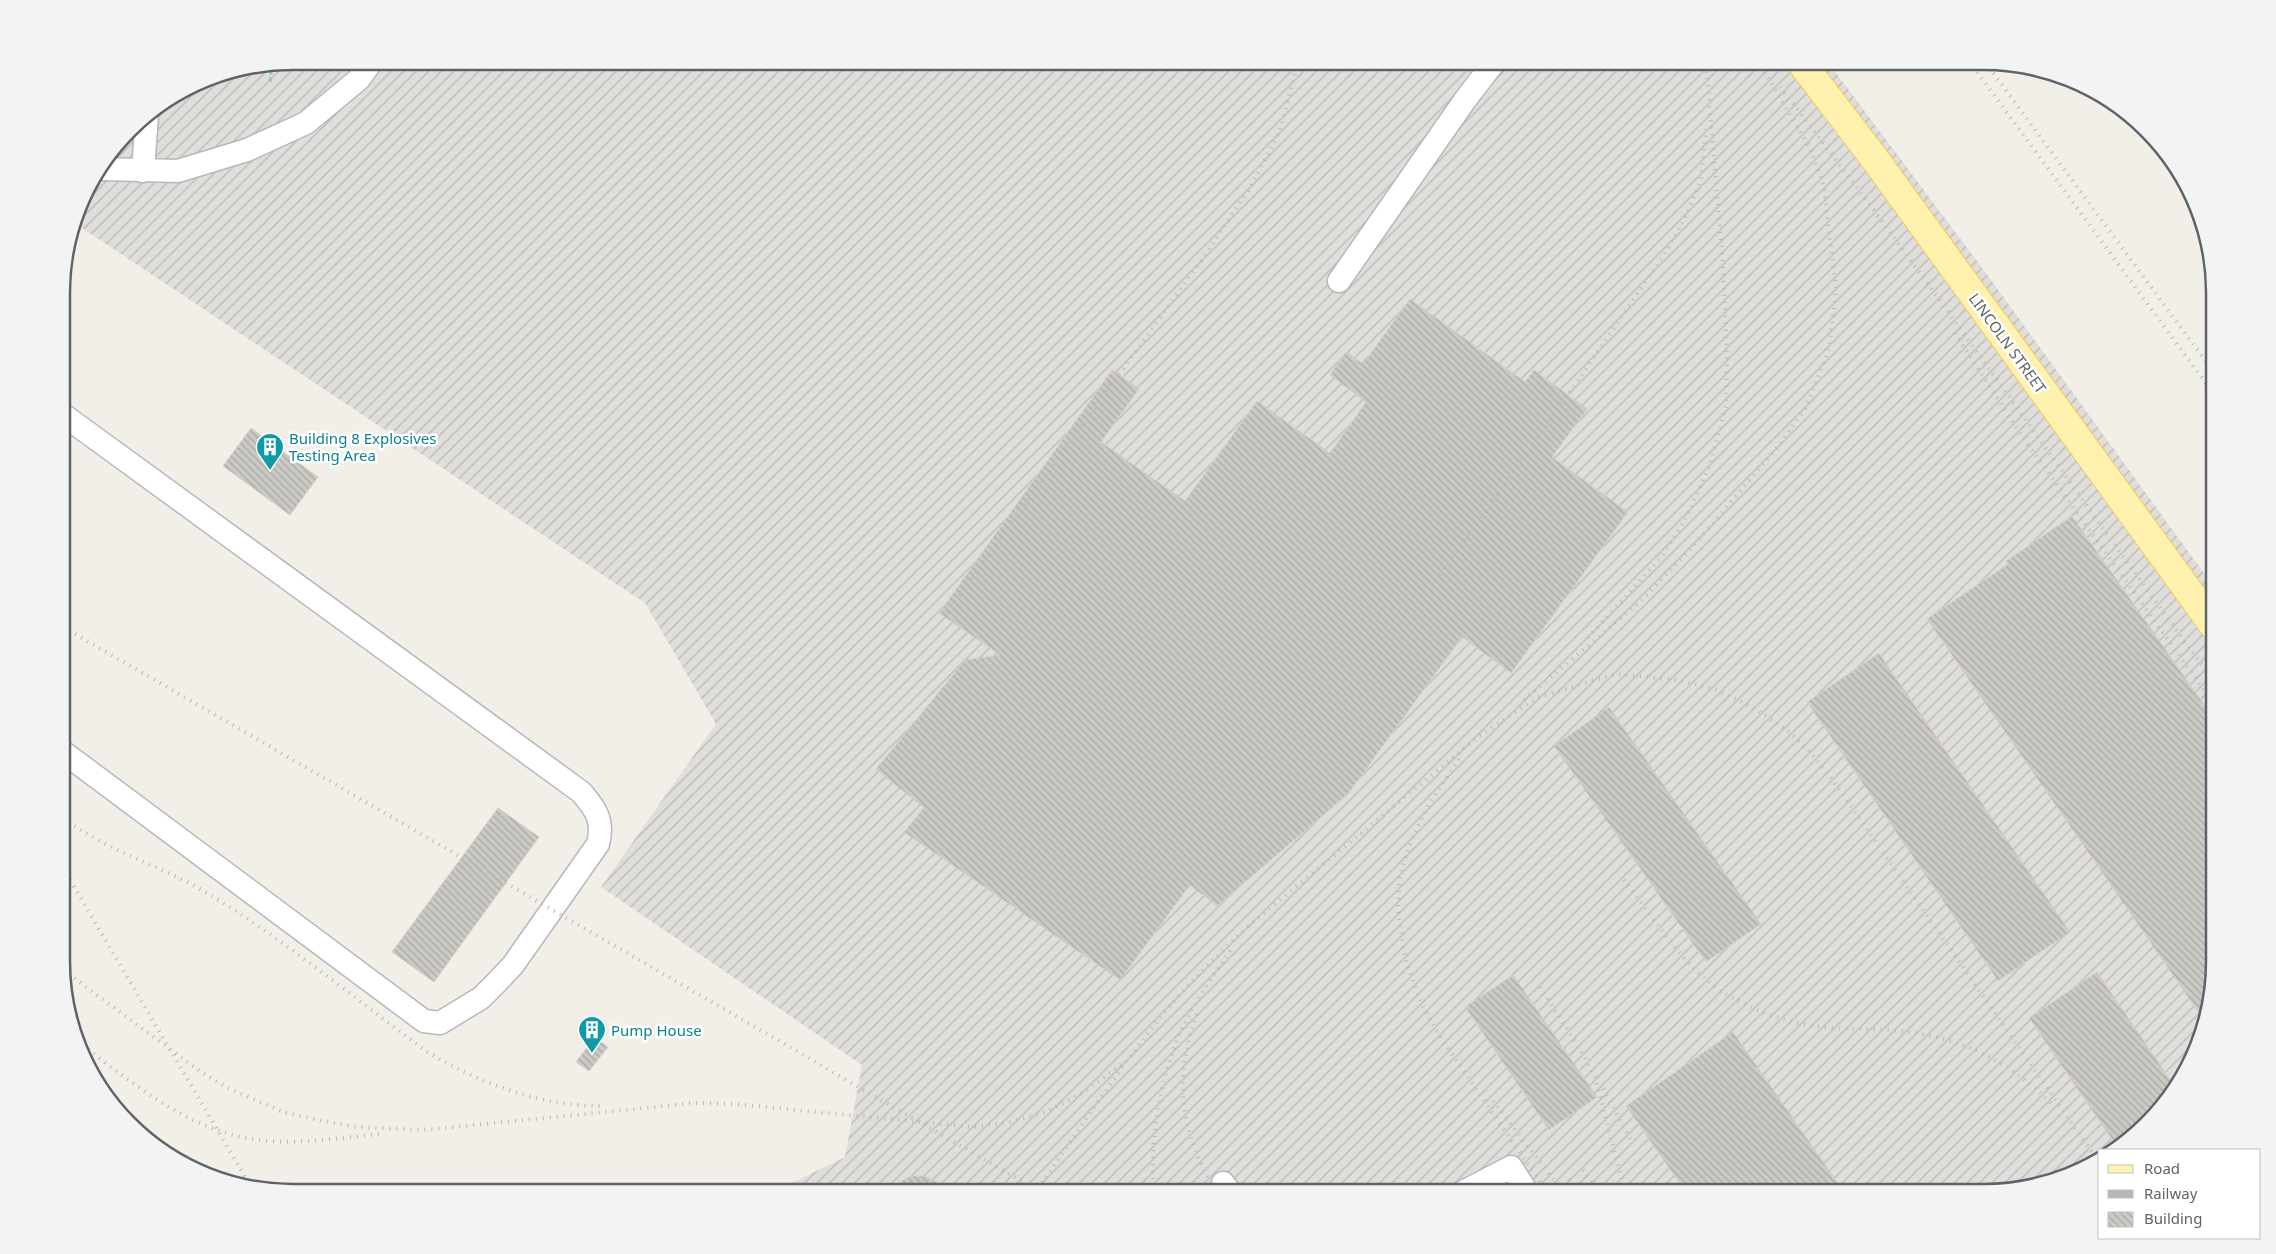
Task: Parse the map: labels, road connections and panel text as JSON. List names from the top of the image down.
{
  "streets": {
    "main road": ["LINCOLN STREET"]
  },
  "places": {
    "building": ["Building 8 Explosives Testing Area", "Pump House"]
  },
  "legend": ["Road", "Railway", "Building"]
}
